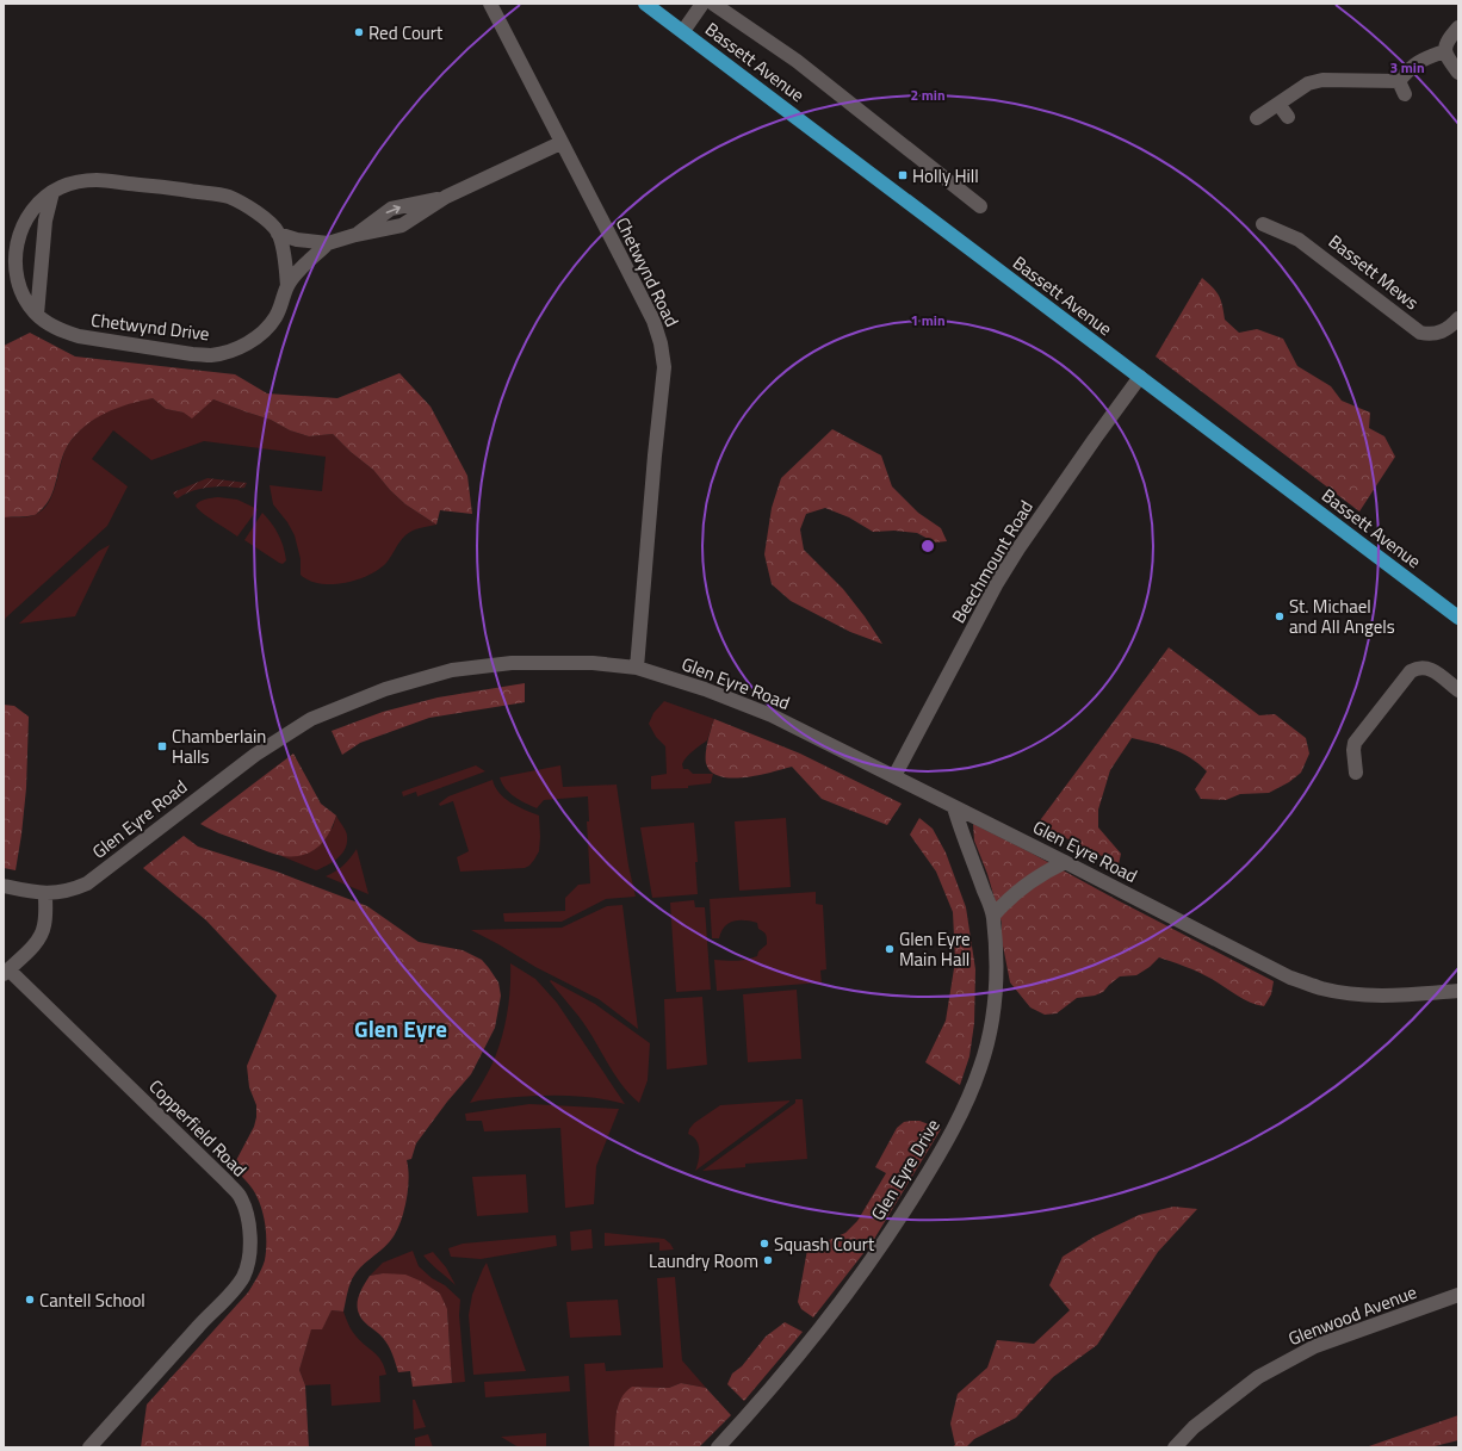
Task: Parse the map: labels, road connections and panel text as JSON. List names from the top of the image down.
{
  "streets": {
    "main road": ["Bassett Avenue"],
    "street": [
      "Chetwynd Road",
      "Bassett Mews",
      "Chetwynd Drive",
      "Beechmount Road",
      "Glen Eyre Road",
      "Copperfield Road",
      "Glen Eyre Drive",
      "Glenwood Avenue"
    ]
  },
  "crossings": [
    ["Bassett Avenue", "Beechmount Road"],
    ["Chetwynd Road", "Chetwynd Drive"],
    ["Chetwynd Road", "Glen Eyre Road"],
    ["Beechmount Road", "Glen Eyre Road"],
    ["Glen Eyre Road", "Glen Eyre Drive"]
  ],
  "districts": ["Glen Eyre"],
  "places": {
    "other": [
      "Red Court",
      "St. Michael and All Angels",
      "Glen Eyre Main Hall",
      "Squash Court",
      "Laundry Room",
      "Cantell School"
    ],
    "transit": ["Holly Hill", "Chamberlain Halls"]
  },
  "rings": ["3 min", "2 min", "1 min"]
}
